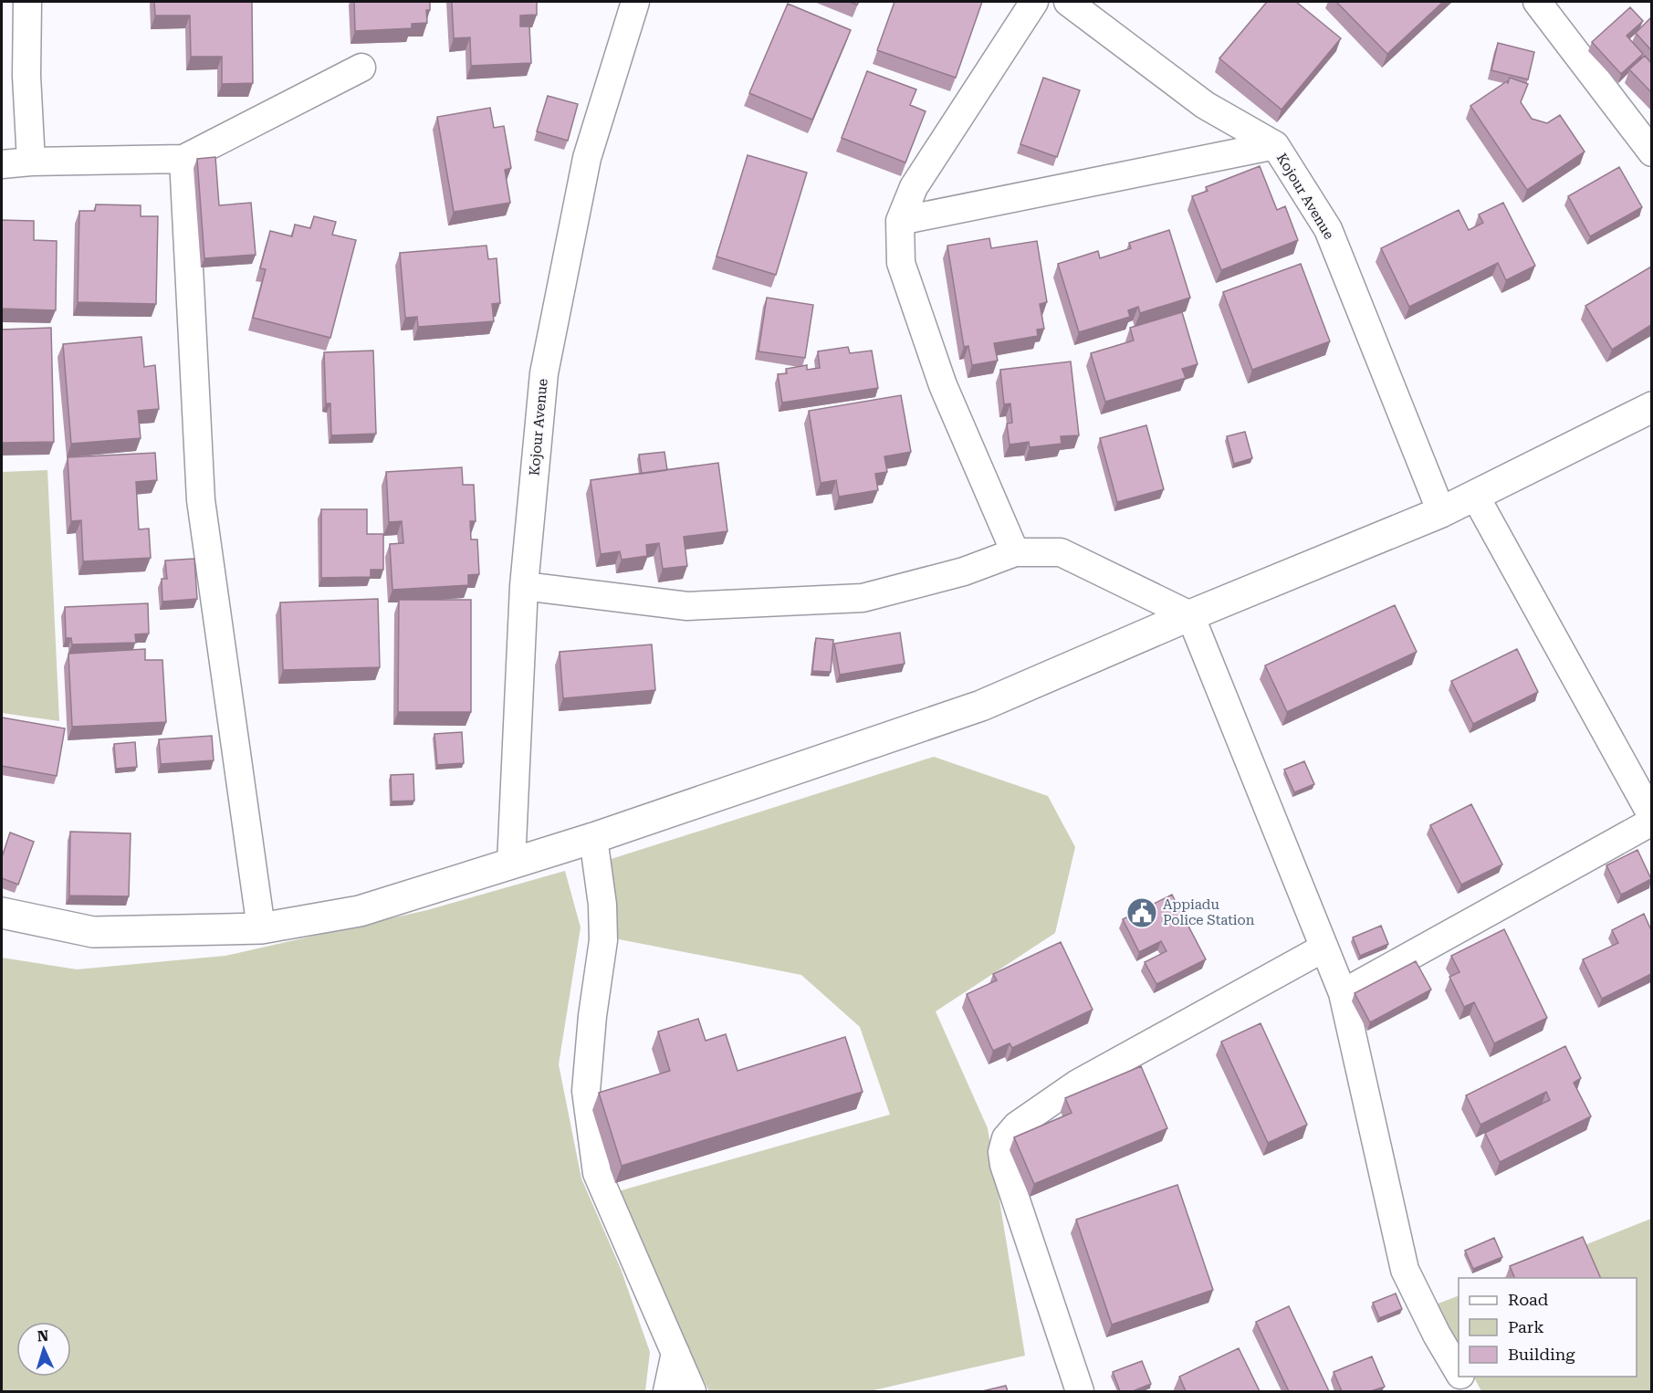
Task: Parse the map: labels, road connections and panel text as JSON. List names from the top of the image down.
{
  "streets": {
    "street": ["Kojour Avenue"]
  },
  "places": {
    "public building": ["Appiadu Police Station"]
  },
  "legend": ["Road", "Park", "Building"],
  "north": "top"
}
